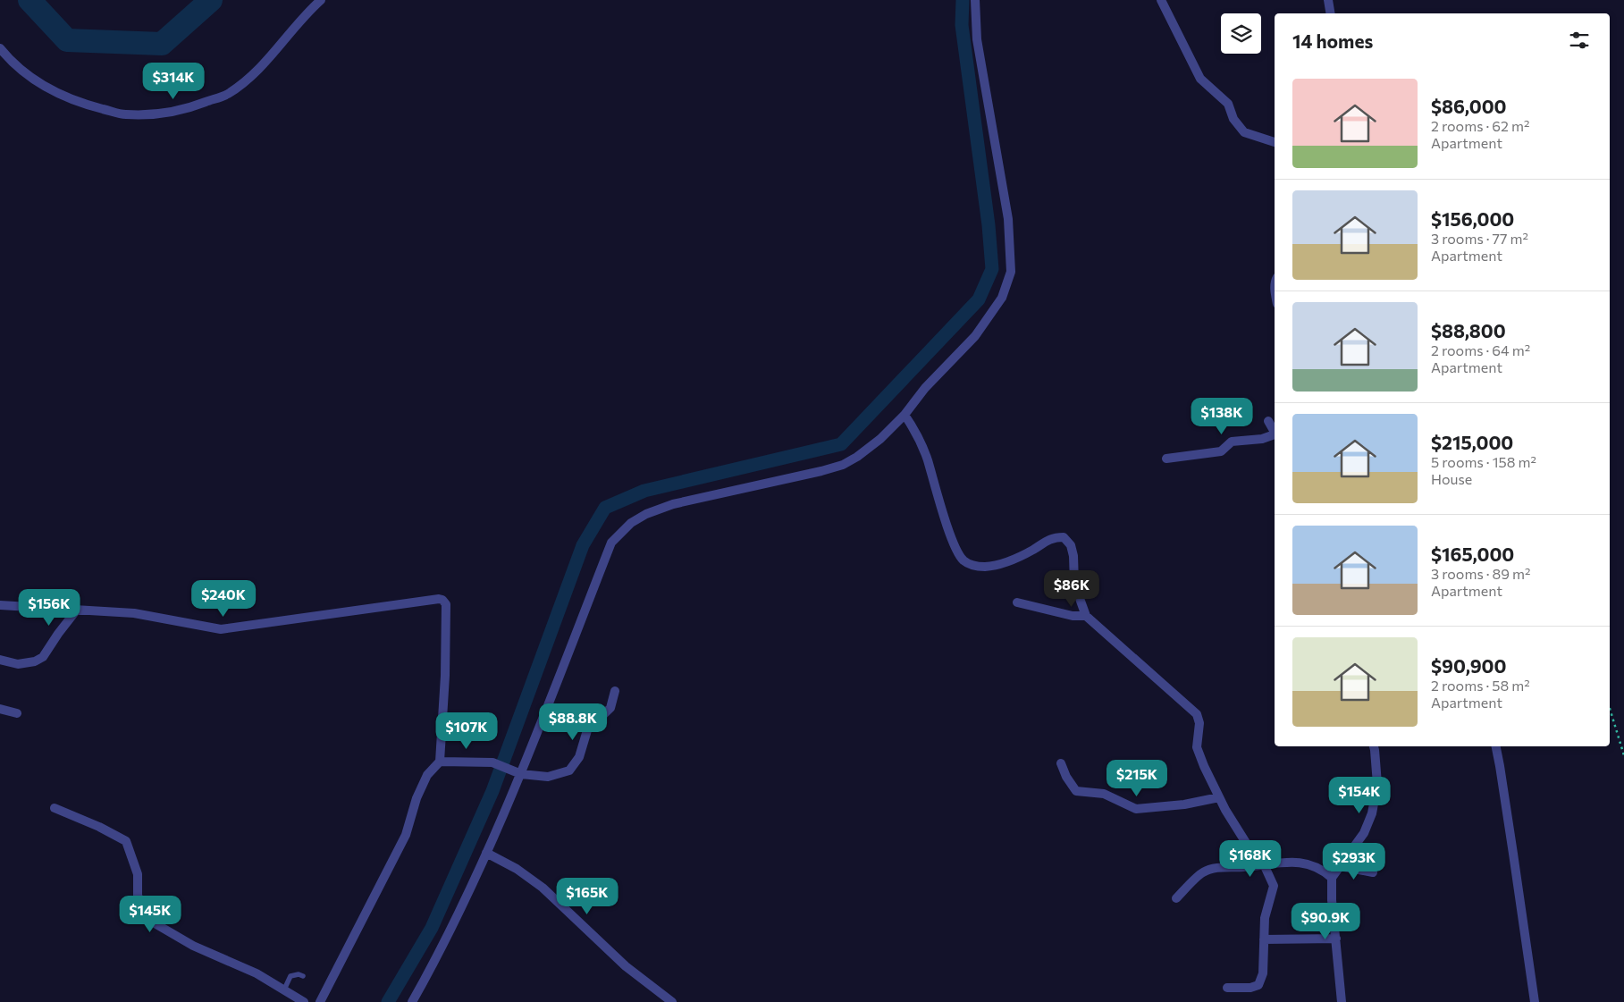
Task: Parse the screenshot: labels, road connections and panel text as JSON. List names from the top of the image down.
{
  "page": {
    "heading": "14 homes",
    "price": [
      "$314K",
      "$138K",
      "$86K",
      "$240K",
      "$156K",
      "$88.8K",
      "$107K",
      "$215K",
      "$154K",
      "$168K",
      "$293K",
      "$165K",
      "$145K",
      "$90.9K"
    ],
    "list": [
      {
        "name": "$86,000",
        "note": "2 rooms · 62 m² · Apartment"
      },
      {
        "name": "$156,000",
        "note": "3 rooms · 77 m² · Apartment"
      },
      {
        "name": "$88,800",
        "note": "2 rooms · 64 m² · Apartment"
      },
      {
        "name": "$215,000",
        "note": "5 rooms · 158 m² · House"
      },
      {
        "name": "$165,000",
        "note": "3 rooms · 89 m² · Apartment"
      },
      {
        "name": "$90,900",
        "note": "2 rooms · 58 m² · Apartment"
      }
    ]
  }
}
